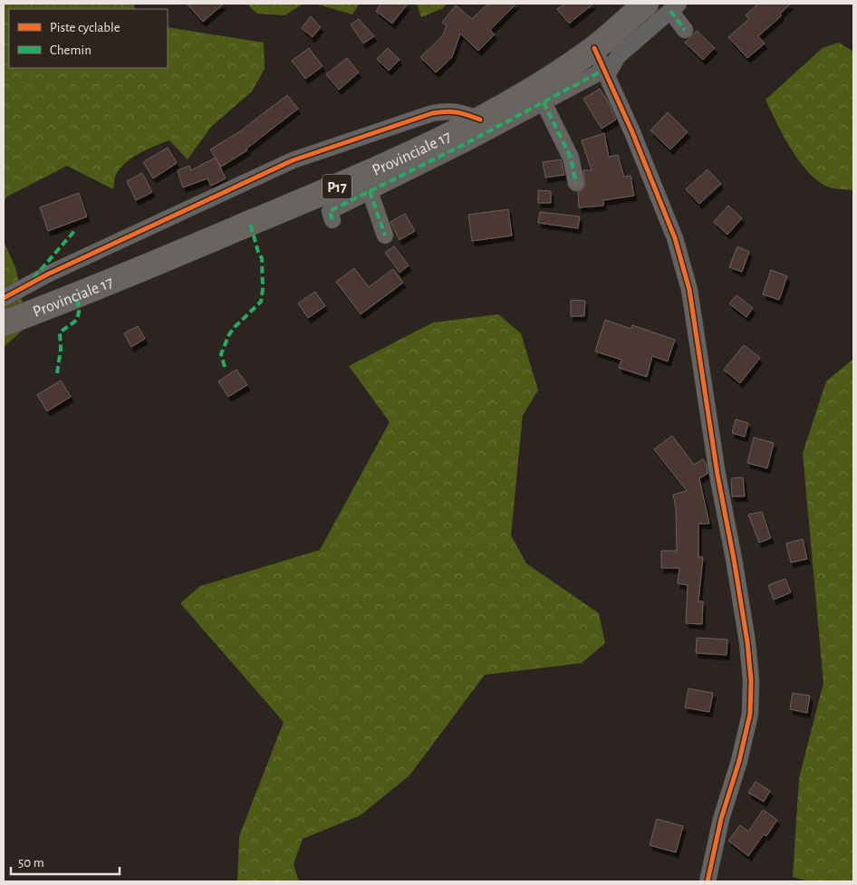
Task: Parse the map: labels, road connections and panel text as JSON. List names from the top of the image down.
{
  "streets": {
    "main road": ["Provinciale 17", "P17"]
  },
  "legend": ["Piste cyclable", "Chemin"],
  "scale_bar": "50 m"
}
